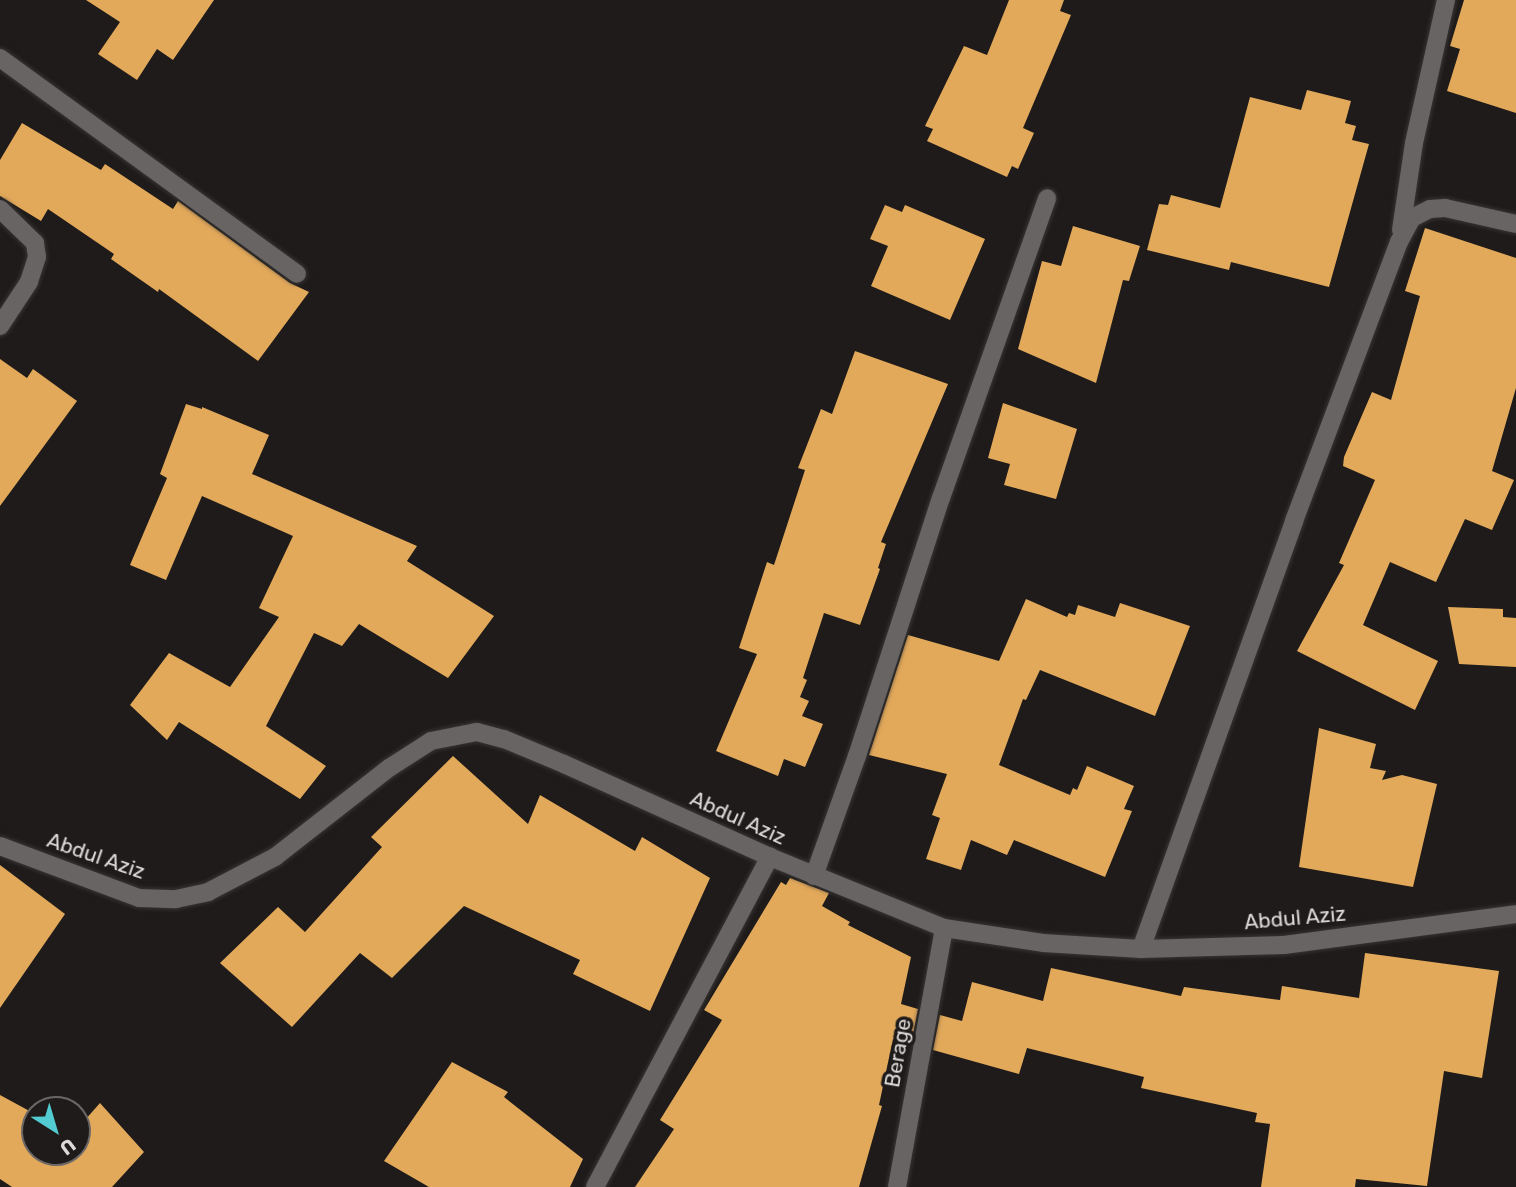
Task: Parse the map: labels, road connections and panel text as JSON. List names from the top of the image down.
{
  "streets": {
    "street": ["Abdul Aziz", "Berage"]
  },
  "crossings": [
    ["Abdul Aziz", "Berage"]
  ],
  "north": "bottom right"
}
